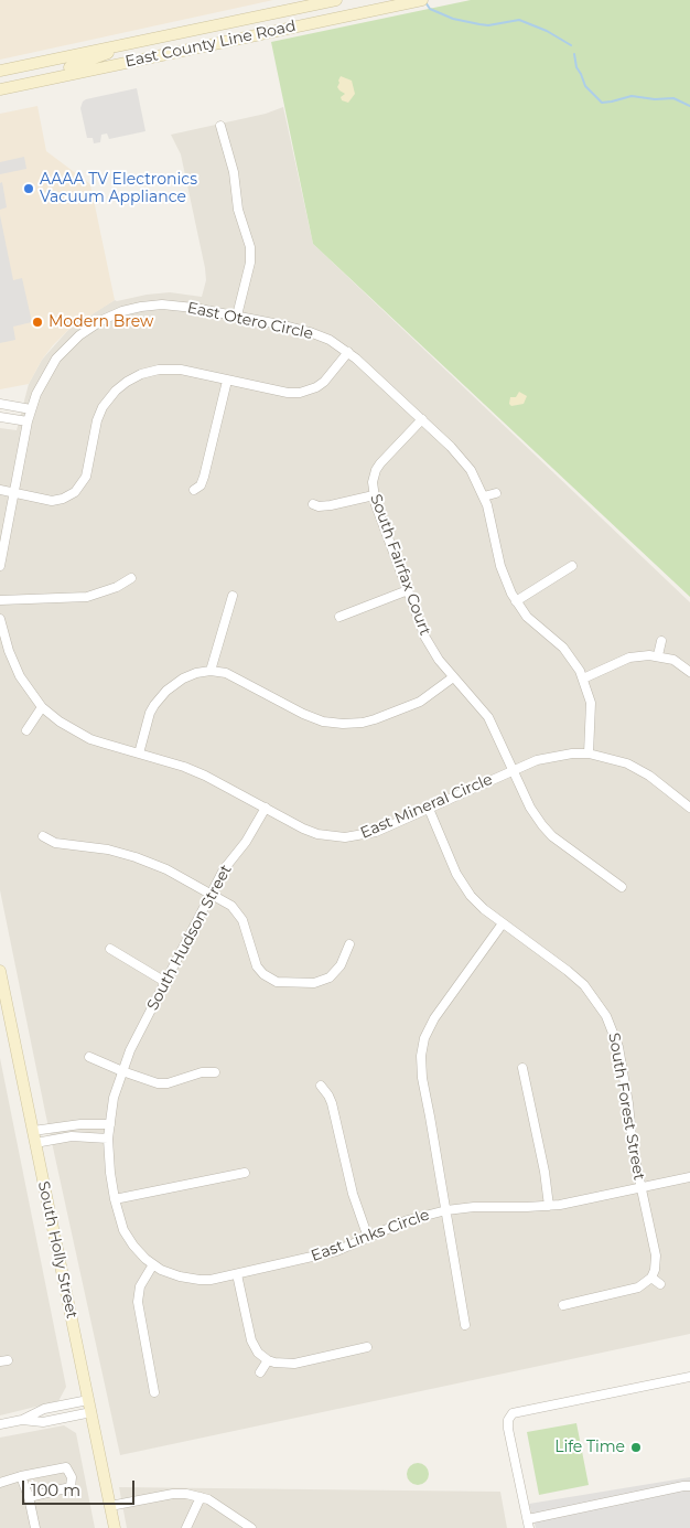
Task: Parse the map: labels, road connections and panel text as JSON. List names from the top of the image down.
{
  "streets": {
    "main road": ["East County Line Road", "South Holly Street"],
    "street": [
      "East Otero Circle",
      "South Fairfax Court",
      "East Mineral Circle",
      "South Hudson Street",
      "South Forest Street",
      "East Links Circle"
    ]
  },
  "crossings": [
    ["East Otero Circle", "South Fairfax Court"],
    ["East Otero Circle", "East Mineral Circle"],
    ["South Fairfax Court", "East Mineral Circle"],
    ["East Mineral Circle", "South Hudson Street"],
    ["East Mineral Circle", "South Forest Street"],
    ["South Hudson Street", "East Links Circle"],
    ["South Forest Street", "East Links Circle"]
  ],
  "places": ["AAAA TV Electronics Vacuum Appliance", "Modern Brew", "Life Time"],
  "scale_bar": "100 m"
}
